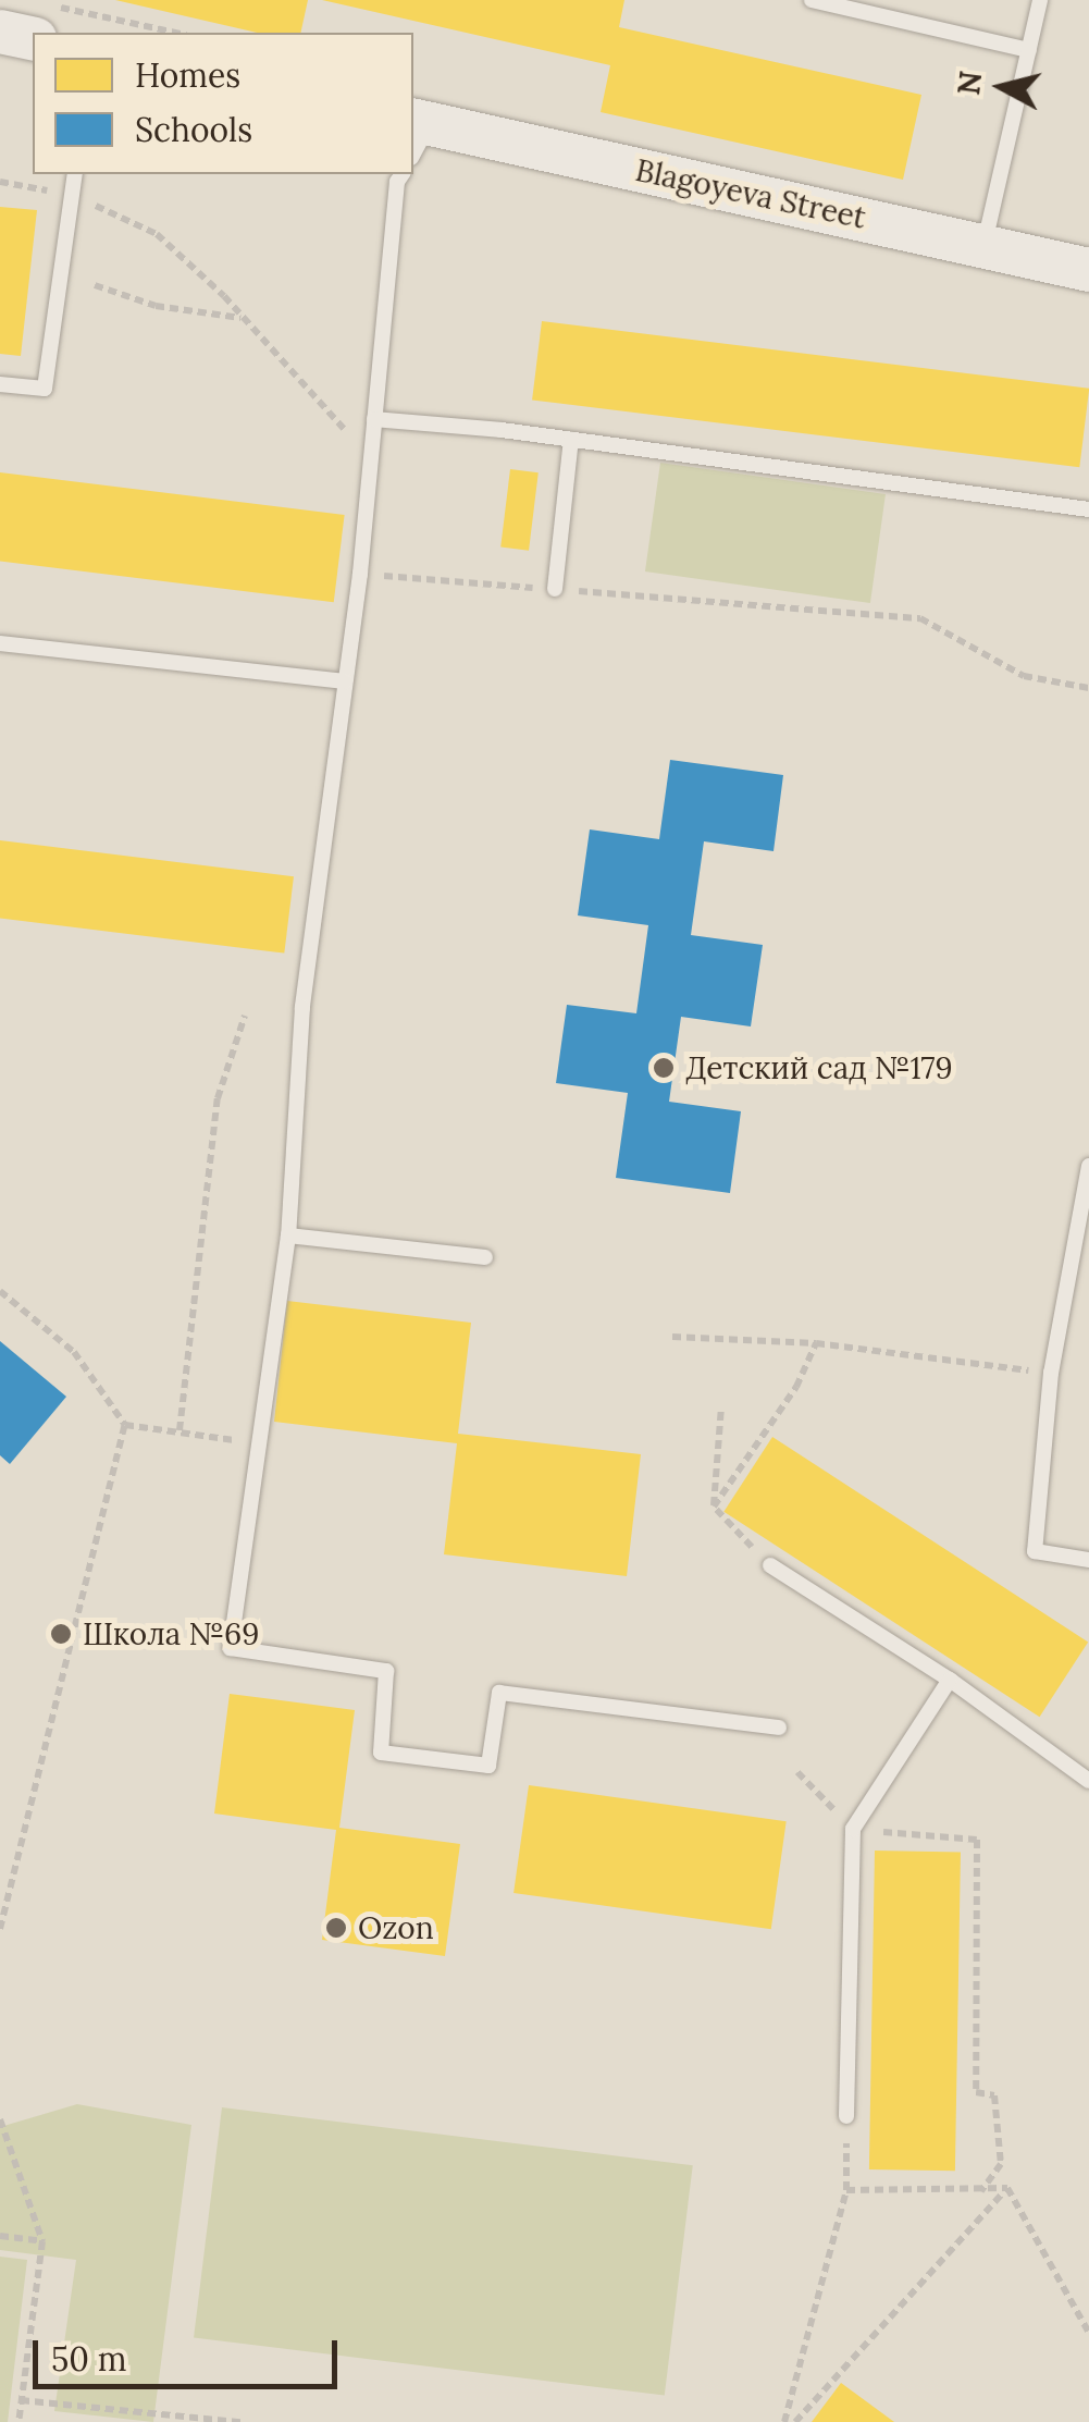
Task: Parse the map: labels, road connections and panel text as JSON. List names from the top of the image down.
{
  "streets": {
    "street": ["Blagoyeva Street"]
  },
  "places": ["Детский сад №179", "Школа №69", "Ozon"],
  "legend": ["Homes", "Schools"],
  "scale_bar": "50 m",
  "north": "left"
}
